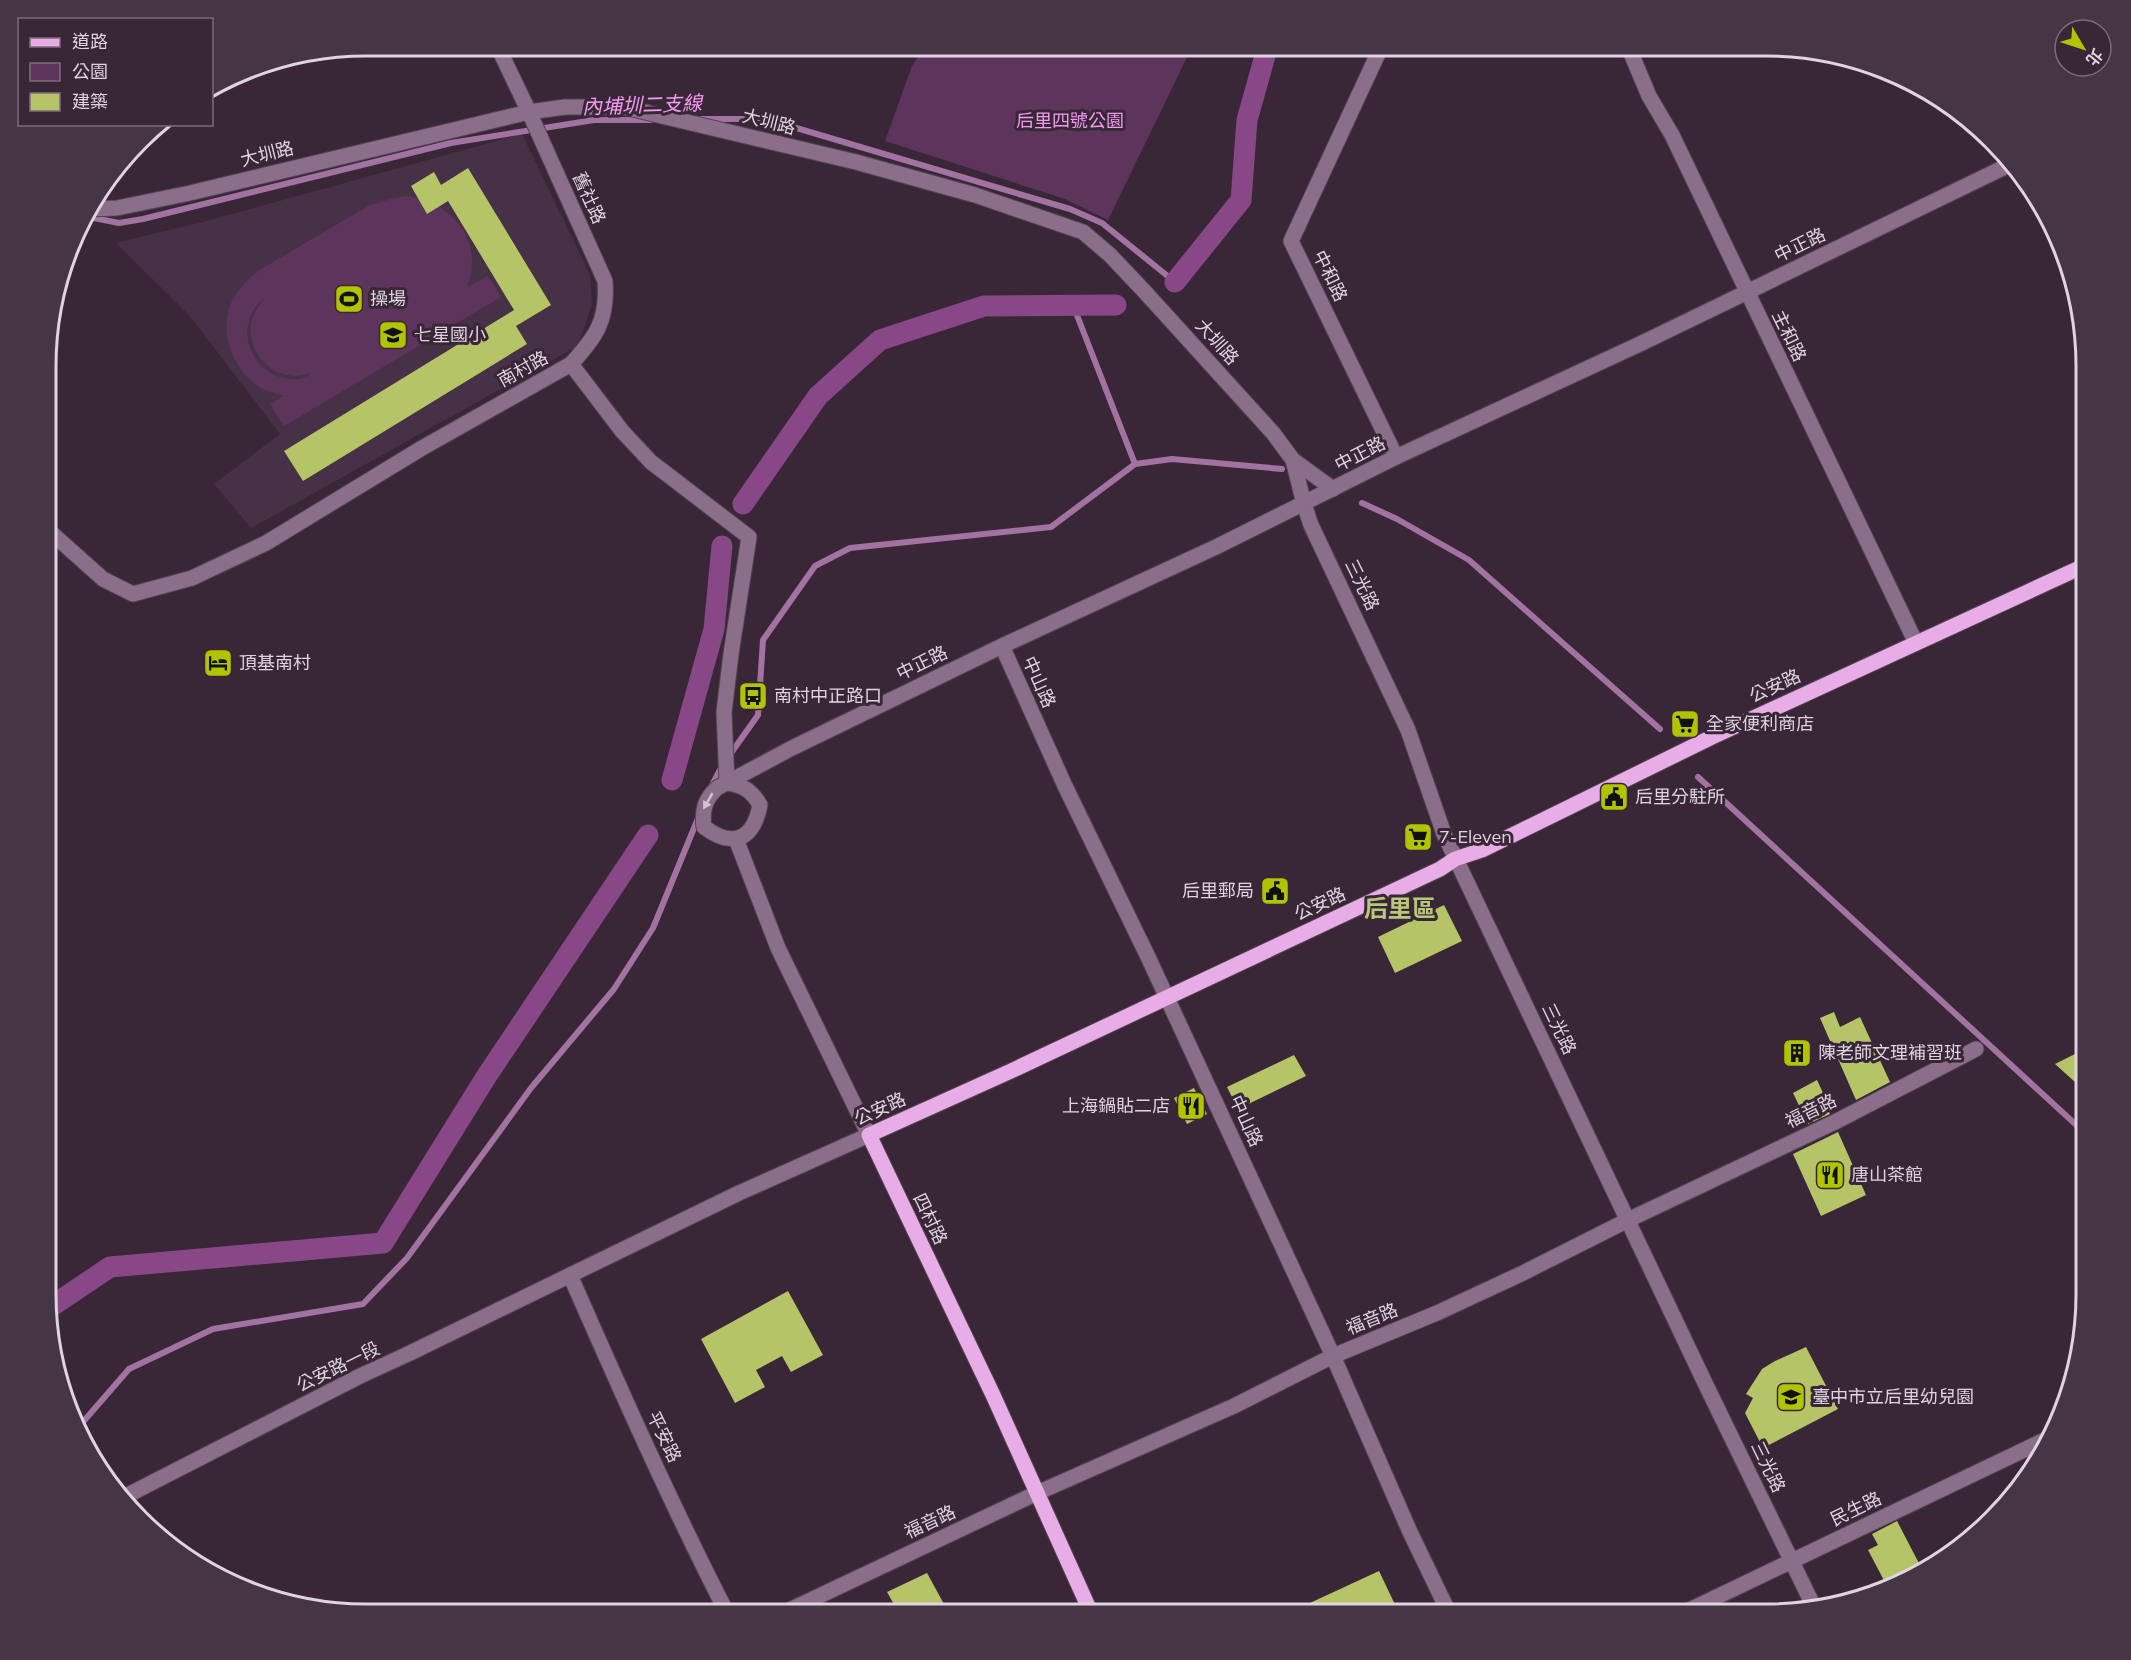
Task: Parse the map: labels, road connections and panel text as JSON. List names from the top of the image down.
{
  "streets": {
    "main road": ["公安路", "四村路"],
    "street": [
      "大圳路",
      "舊社路",
      "中正路",
      "中和路",
      "主和路",
      "南村路",
      "三光路",
      "中山路",
      "福音路",
      "公安路一段",
      "平安路",
      "民生路"
    ]
  },
  "crossings": [
    ["大圳路", "舊社路"],
    ["大圳路", "中正路"],
    ["大圳路", "三光路"],
    ["舊社路", "南村路"],
    ["中正路", "中和路"],
    ["中正路", "主和路"],
    ["中正路", "南村路"],
    ["中正路", "三光路"],
    ["中正路", "中山路"],
    ["中正路", "四村路"],
    ["主和路", "公安路"],
    ["南村路", "四村路"],
    ["三光路", "公安路"],
    ["三光路", "福音路"],
    ["三光路", "民生路"],
    ["中山路", "公安路"],
    ["中山路", "福音路"],
    ["公安路", "四村路"],
    ["公安路", "公安路一段"],
    ["公安路", "平安路"],
    ["福音路", "四村路"],
    ["公安路一段", "平安路"]
  ],
  "districts": ["后里區"],
  "water": ["內埔圳二支線"],
  "parks": ["后里四號公園"],
  "places": {
    "sports": ["操場"],
    "school or university": ["七星國小", "臺中市立后里幼兒園"],
    "hotel": ["頂基南村"],
    "bus stop": ["南村中正路口"],
    "supermarket": ["全家便利商店", "7-Eleven"],
    "public building": ["后里分駐所", "后里郵局"],
    "building": ["陳老師文理補習班"],
    "restaurant": ["上海鍋貼二店", "唐山茶館"]
  },
  "legend": ["道路", "公園", "建築"],
  "north": "bottom right"
}
